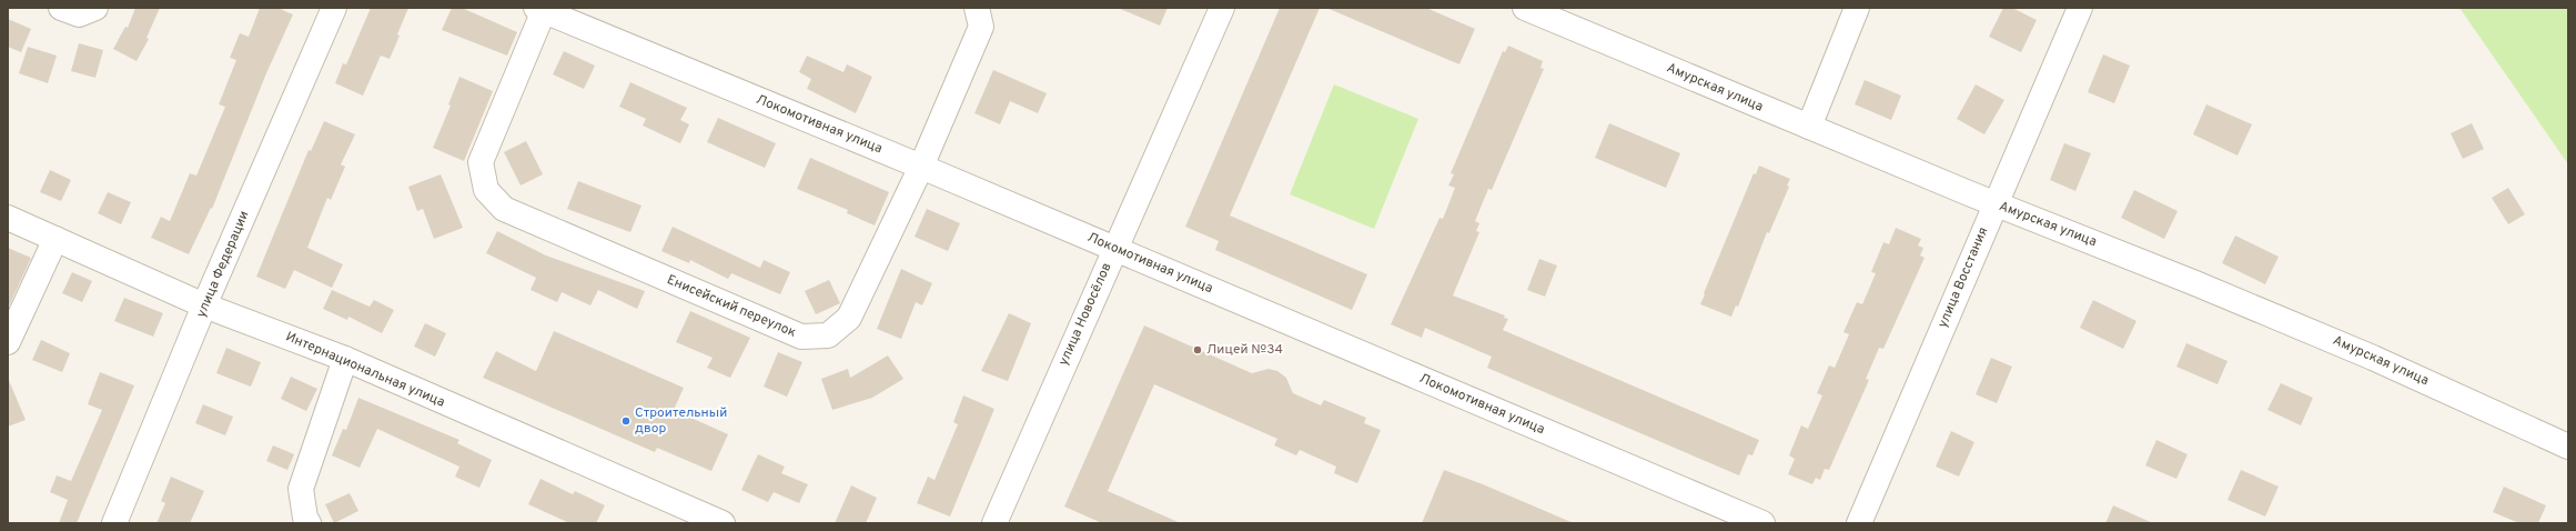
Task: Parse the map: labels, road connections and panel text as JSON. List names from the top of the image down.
{
  "streets": {
    "street": [
      "Амурская улица",
      "Локомотивная улица",
      "улица Федерации",
      "улица Восстания",
      "Енисейский переулок",
      "улица Новосёлов",
      "Интернациональная улица"
    ]
  },
  "crossings": [
    ["Амурская улица", "улица Восстания"],
    ["Локомотивная улица", "Енисейский переулок"],
    ["Локомотивная улица", "улица Новосёлов"],
    ["улица Федерации", "Интернациональная улица"]
  ],
  "places": ["Лицей №34", "Строительный двор"]
}
